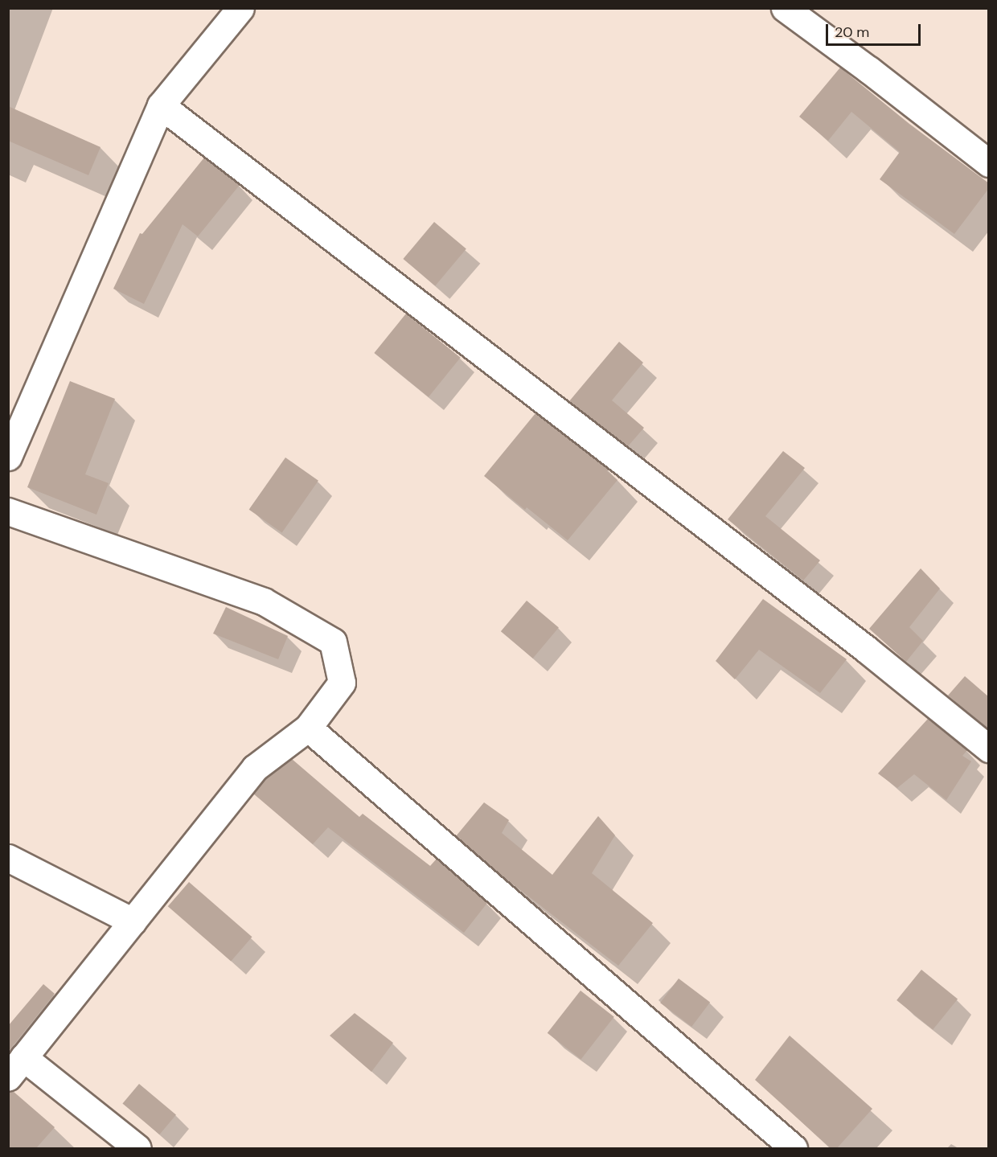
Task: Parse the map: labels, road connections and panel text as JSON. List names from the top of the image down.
{
  "scale_bar": "20 m"
}
